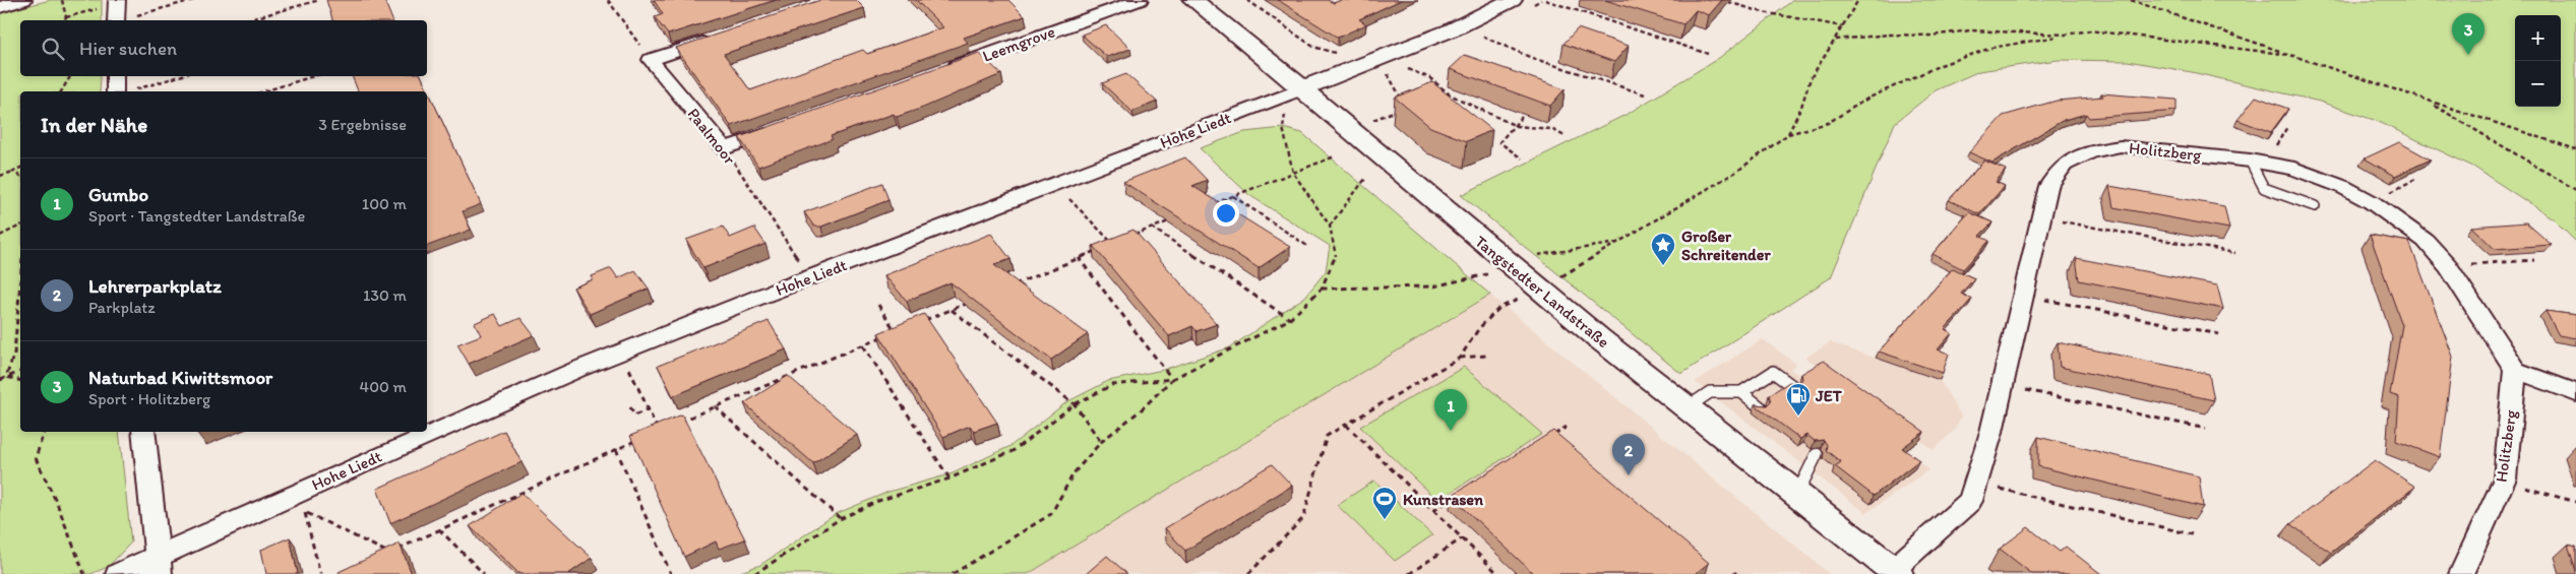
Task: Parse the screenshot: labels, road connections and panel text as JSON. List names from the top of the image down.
{
  "streets": {
    "street": [
      "Leemgrove",
      "Hohe Liedt",
      "Paalmoor",
      "Holitzberg",
      "Tangstedter Landstraße"
    ]
  },
  "crossings": [
    ["Hohe Liedt", "Paalmoor"],
    ["Hohe Liedt", "Tangstedter Landstraße"],
    ["Holitzberg", "Tangstedter Landstraße"]
  ],
  "places": {
    "place": ["Großer Schreitender"],
    "fuel station": ["JET"],
    "sports": ["Kunstrasen"]
  },
  "page": {
    "pins": ["3", "1", "2"],
    "map_buttons": ["+", "−"],
    "search": "Hier suchen",
    "heading": ["In der Nähe", "3 Ergebnisse"],
    "list": [
      {
        "mark": "1",
        "name": "Gumbo",
        "note": "Sport · Tangstedter Landstraße",
        "value": "100 m"
      },
      {
        "mark": "2",
        "name": "Lehrerparkplatz",
        "note": "Parkplatz",
        "value": "130 m"
      },
      {
        "mark": "3",
        "name": "Naturbad Kiwittsmoor",
        "note": "Sport · Holitzberg",
        "value": "400 m"
      }
    ]
  }
}
